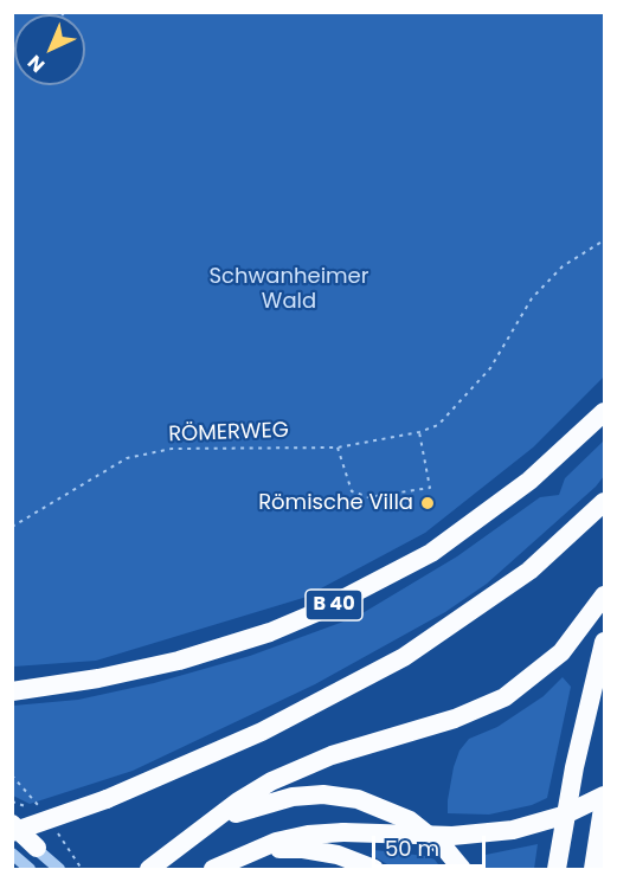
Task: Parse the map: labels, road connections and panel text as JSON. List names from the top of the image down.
{
  "streets": {
    "highway": ["B 40"],
    "path": ["RÖMERWEG"]
  },
  "parks": ["Schwanheimer Wald"],
  "places": ["Römische Villa"],
  "scale_bar": "50 m",
  "north": "bottom left"
}
